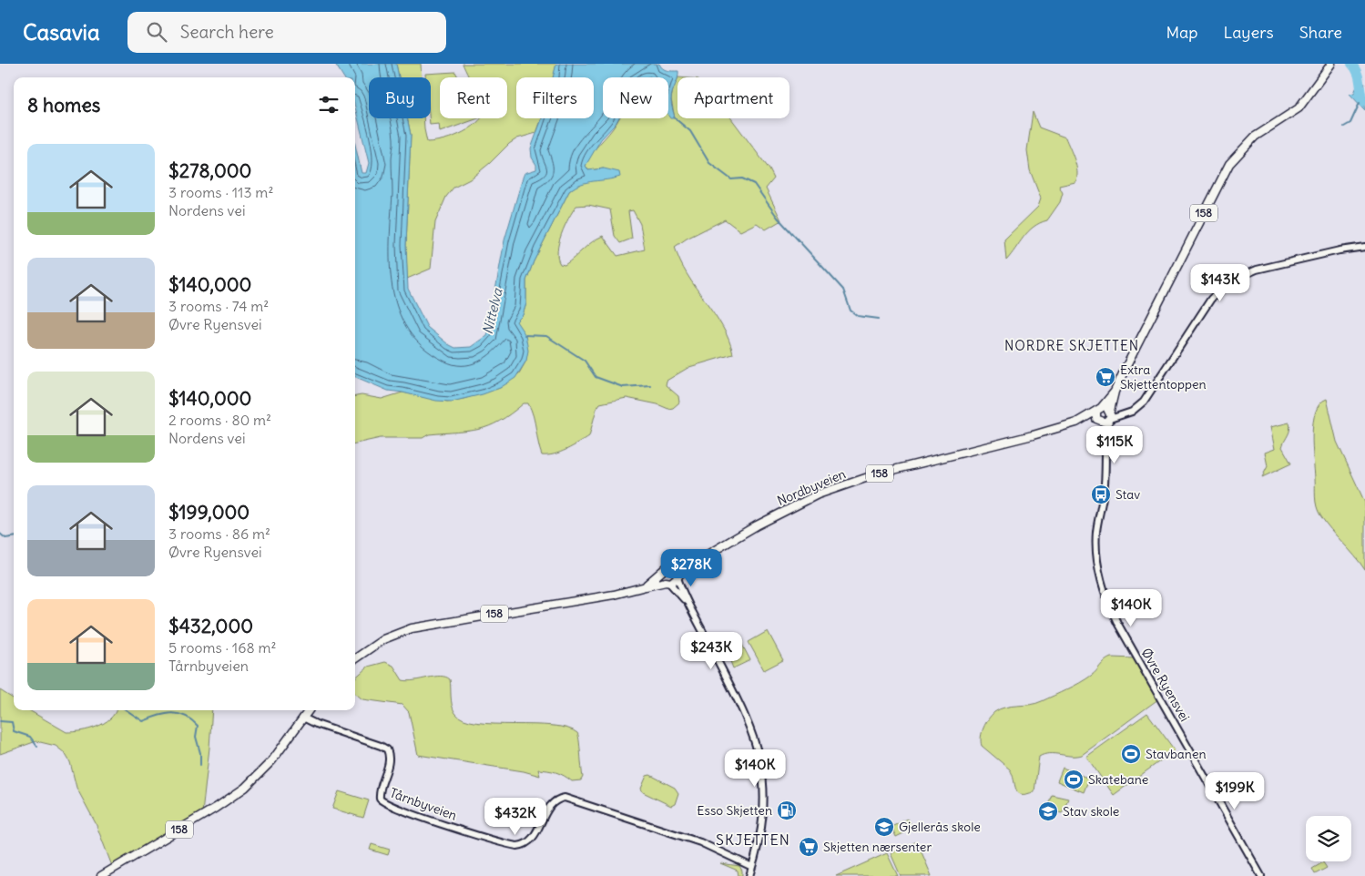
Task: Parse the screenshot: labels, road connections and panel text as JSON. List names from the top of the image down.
{
  "streets": {
    "main road": ["158", "Nordbyveien"],
    "street": ["Øvre Ryensvei", "Tårnbyveien"]
  },
  "crossings": [
    ["158", "Nordbyveien"],
    ["158", "Øvre Ryensvei"],
    ["158", "Tårnbyveien"],
    ["Nordbyveien", "Øvre Ryensvei"]
  ],
  "districts": ["NORDRE SKJETTEN", "SKJETTEN"],
  "water": ["Nittelva"],
  "places": {
    "supermarket": ["Extra Skjettentoppen", "Skjetten nærsenter"],
    "bus stop": ["Stav"],
    "sports": ["Stavbanen", "Skatebane"],
    "fuel station": ["Esso Skjetten"],
    "school or university": ["Stav skole", "Gjellerås skole"]
  },
  "page": {
    "header": "Casavia",
    "search": "Search here",
    "nav": ["Map", "Layers", "Share"],
    "chip": [
      "Buy",
      "Rent",
      "Filters",
      "New",
      "Apartment"
    ],
    "heading": "8 homes",
    "list": [
      {
        "name": "$278,000",
        "note": "3 rooms · 113 m² · Nordens vei"
      },
      {
        "name": "$140,000",
        "note": "3 rooms · 74 m² · Øvre Ryensvei"
      },
      {
        "name": "$140,000",
        "note": "2 rooms · 80 m² · Nordens vei"
      },
      {
        "name": "$199,000",
        "note": "3 rooms · 86 m² · Øvre Ryensvei"
      },
      {
        "name": "$432,000",
        "note": "5 rooms · 168 m² · Tårnbyveien"
      }
    ],
    "price": [
      "$143K",
      "$115K",
      "$278K",
      "$140K",
      "$243K",
      "$140K",
      "$199K",
      "$432K"
    ]
  }
}
